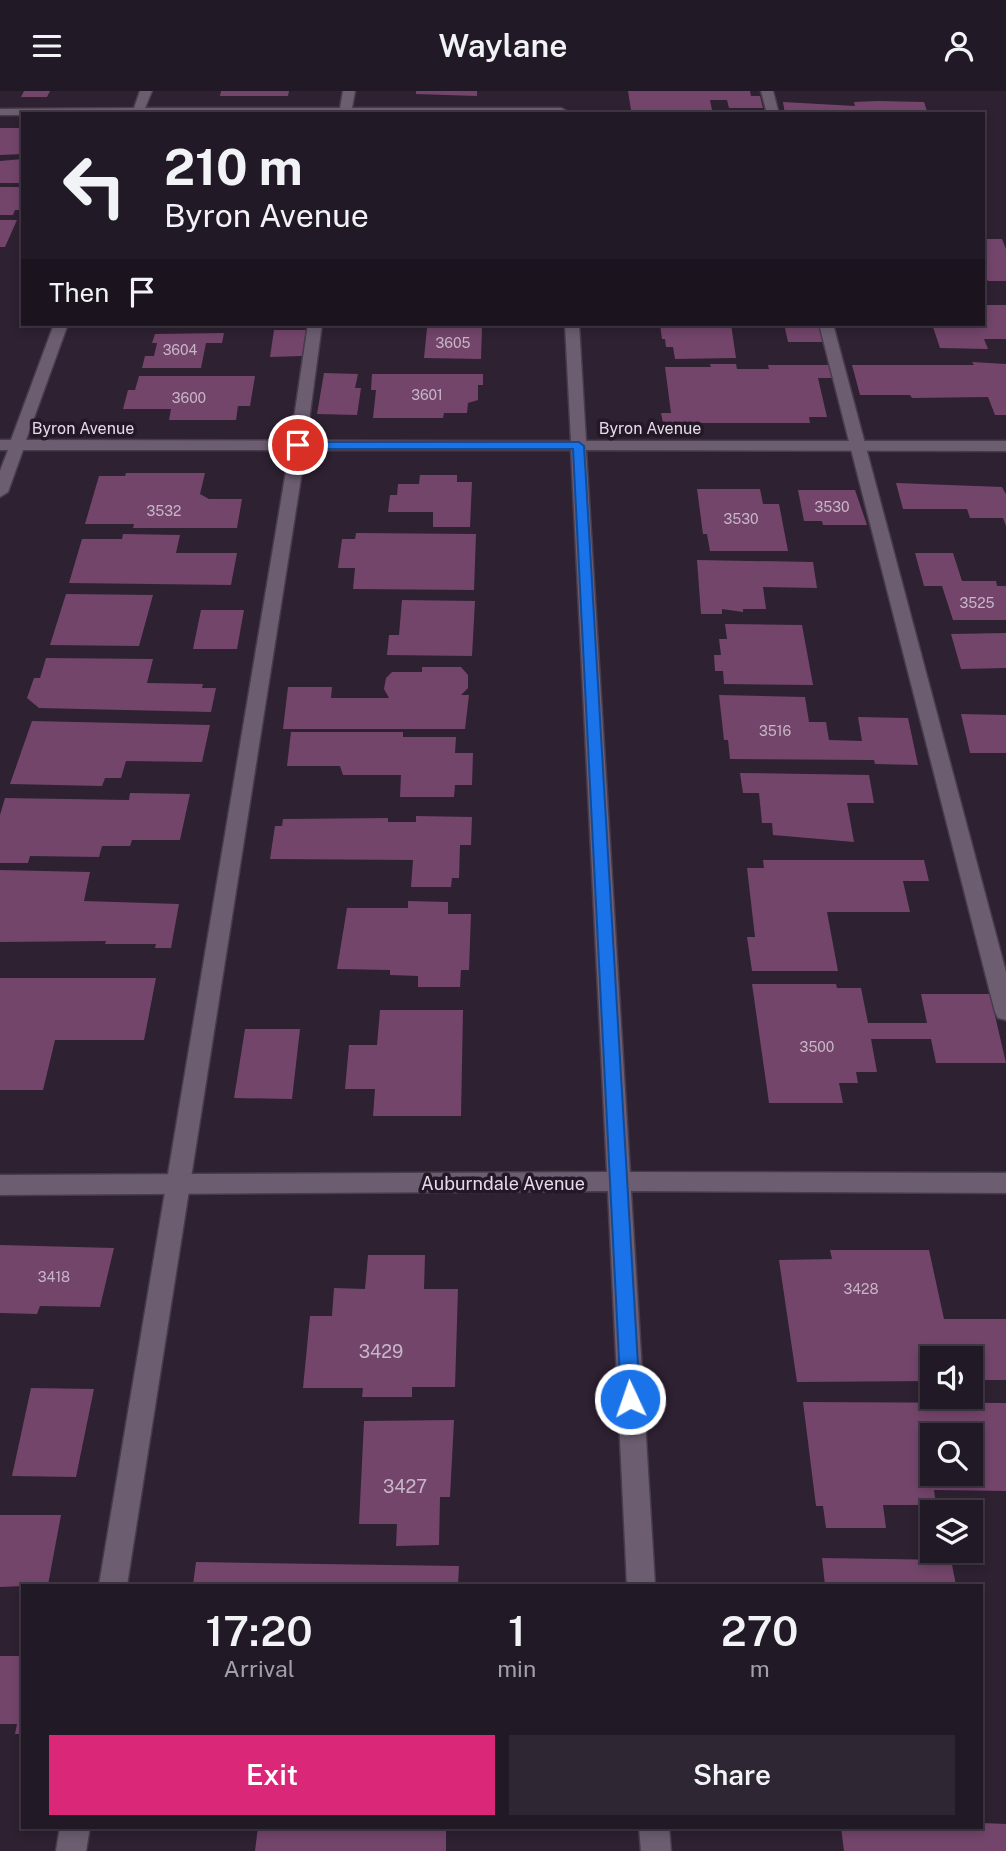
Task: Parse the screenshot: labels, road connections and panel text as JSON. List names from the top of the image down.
{
  "streets": {
    "street": ["Byron Avenue", "Auburndale Avenue"]
  },
  "house_numbers": [
    "3605",
    "3604",
    "3601",
    "3600",
    "3530",
    "3532",
    "3530",
    "3525",
    "3516",
    "3500",
    "3418",
    "3428",
    "3429",
    "3427"
  ],
  "page": {
    "header": "Waylane",
    "turn": ["210 m", "Byron Avenue"],
    "then": "Then",
    "eta": [
      "17:20",
      "Arrival",
      "1",
      "min",
      "270",
      "m"
    ],
    "buttons": ["Exit", "Share"]
  }
}
